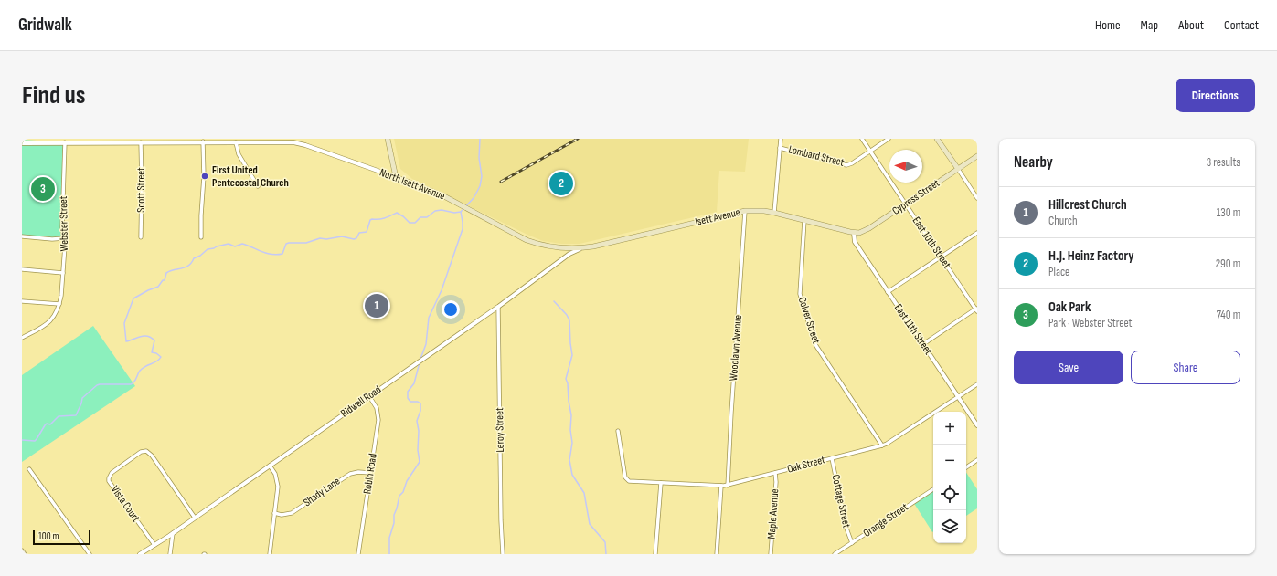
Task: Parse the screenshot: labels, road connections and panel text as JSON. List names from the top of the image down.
{
  "streets": {
    "main road": ["North Isett Avenue", "Cypress Street", "Isett Avenue"],
    "street": [
      "Lombard Street",
      "Scott Street",
      "Webster Street",
      "East 10th Street",
      "Colver Street",
      "East 11th Street",
      "Woodlawn Avenue",
      "Bidwell Road",
      "Leroy Street",
      "Oak Street",
      "Robin Road",
      "Shady Lane",
      "Cottage Street",
      "Vista Court",
      "Maple Avenue",
      "Orange Street"
    ]
  },
  "crossings": [
    ["Lombard Street", "East 10th Street"],
    ["North Isett Avenue", "Isett Avenue"],
    ["North Isett Avenue", "Bidwell Road"],
    ["Cypress Street", "Isett Avenue"],
    ["Cypress Street", "East 10th Street"],
    ["Cypress Street", "East 11th Street"],
    ["Isett Avenue", "Colver Street"],
    ["Isett Avenue", "East 11th Street"],
    ["Isett Avenue", "Woodlawn Avenue"],
    ["Isett Avenue", "Bidwell Road"],
    ["Colver Street", "Oak Street"],
    ["East 11th Street", "Oak Street"],
    ["Woodlawn Avenue", "Oak Street"],
    ["Bidwell Road", "Leroy Street"],
    ["Bidwell Road", "Robin Road"],
    ["Bidwell Road", "Vista Court"],
    ["Oak Street", "Cottage Street"],
    ["Oak Street", "Maple Avenue"],
    ["Robin Road", "Shady Lane"],
    ["Cottage Street", "Orange Street"]
  ],
  "places": ["First United Pentecostal Church"],
  "scale_bar": "100 m",
  "north": "left",
  "page": {
    "header": "Gridwalk",
    "nav": [
      "Home",
      "Map",
      "About",
      "Contact"
    ],
    "buttons": [
      "Directions",
      ["Save", "Share"]
    ],
    "title": "Find us",
    "heading": ["Nearby", "3 results"],
    "pins": ["2", "3", "1"],
    "list": [
      {
        "mark": "1",
        "name": "Hillcrest Church",
        "note": "Church",
        "value": "130 m"
      },
      {
        "mark": "2",
        "name": "H.J. Heinz Factory",
        "note": "Place",
        "value": "290 m"
      },
      {
        "mark": "3",
        "name": "Oak Park",
        "note": "Park · Webster Street",
        "value": "740 m"
      }
    ],
    "map_buttons": ["+", "−"],
    "scale": "100 m"
  }
}
